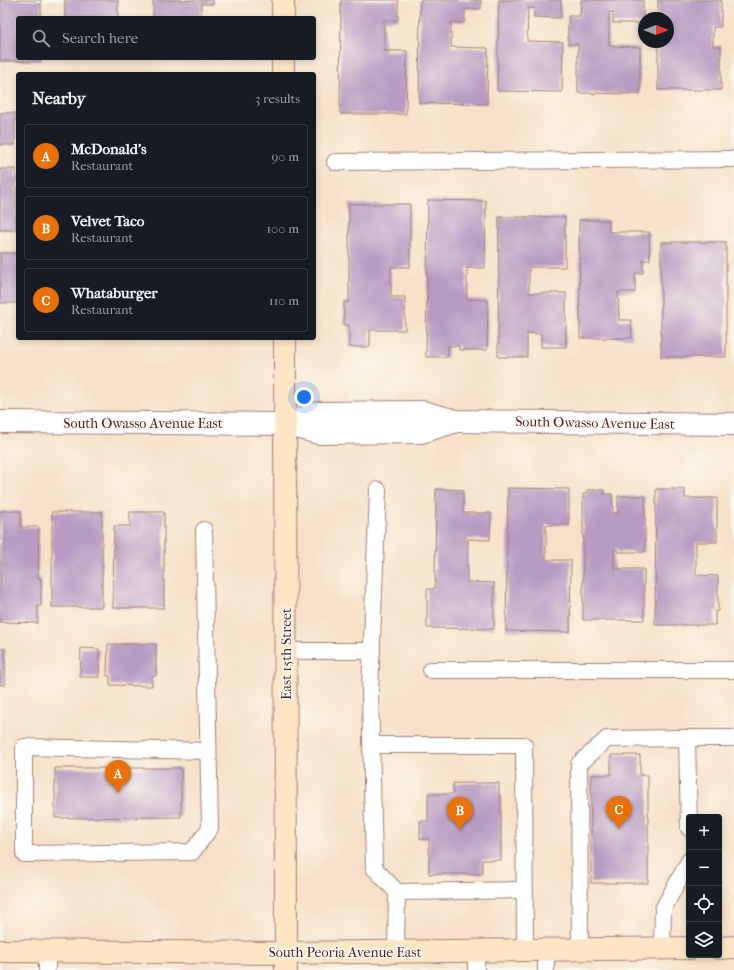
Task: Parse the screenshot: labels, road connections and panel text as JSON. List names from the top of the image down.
{
  "streets": {
    "main road": ["East 15th Street", "South Peoria Avenue East"],
    "street": ["South Owasso Avenue East"]
  },
  "crossings": [
    ["South Owasso Avenue East", "East 15th Street"],
    ["East 15th Street", "South Peoria Avenue East"]
  ],
  "north": "right",
  "page": {
    "search": "Search here",
    "heading": ["Nearby", "3 results"],
    "list": [
      {
        "mark": "A",
        "name": "McDonald's",
        "note": "Restaurant",
        "value": "90 m"
      },
      {
        "mark": "B",
        "name": "Velvet Taco",
        "note": "Restaurant",
        "value": "100 m"
      },
      {
        "mark": "C",
        "name": "Whataburger",
        "note": "Restaurant",
        "value": "110 m"
      }
    ],
    "pins": ["A", "C", "B"],
    "map_buttons": ["+", "−"]
  }
}
